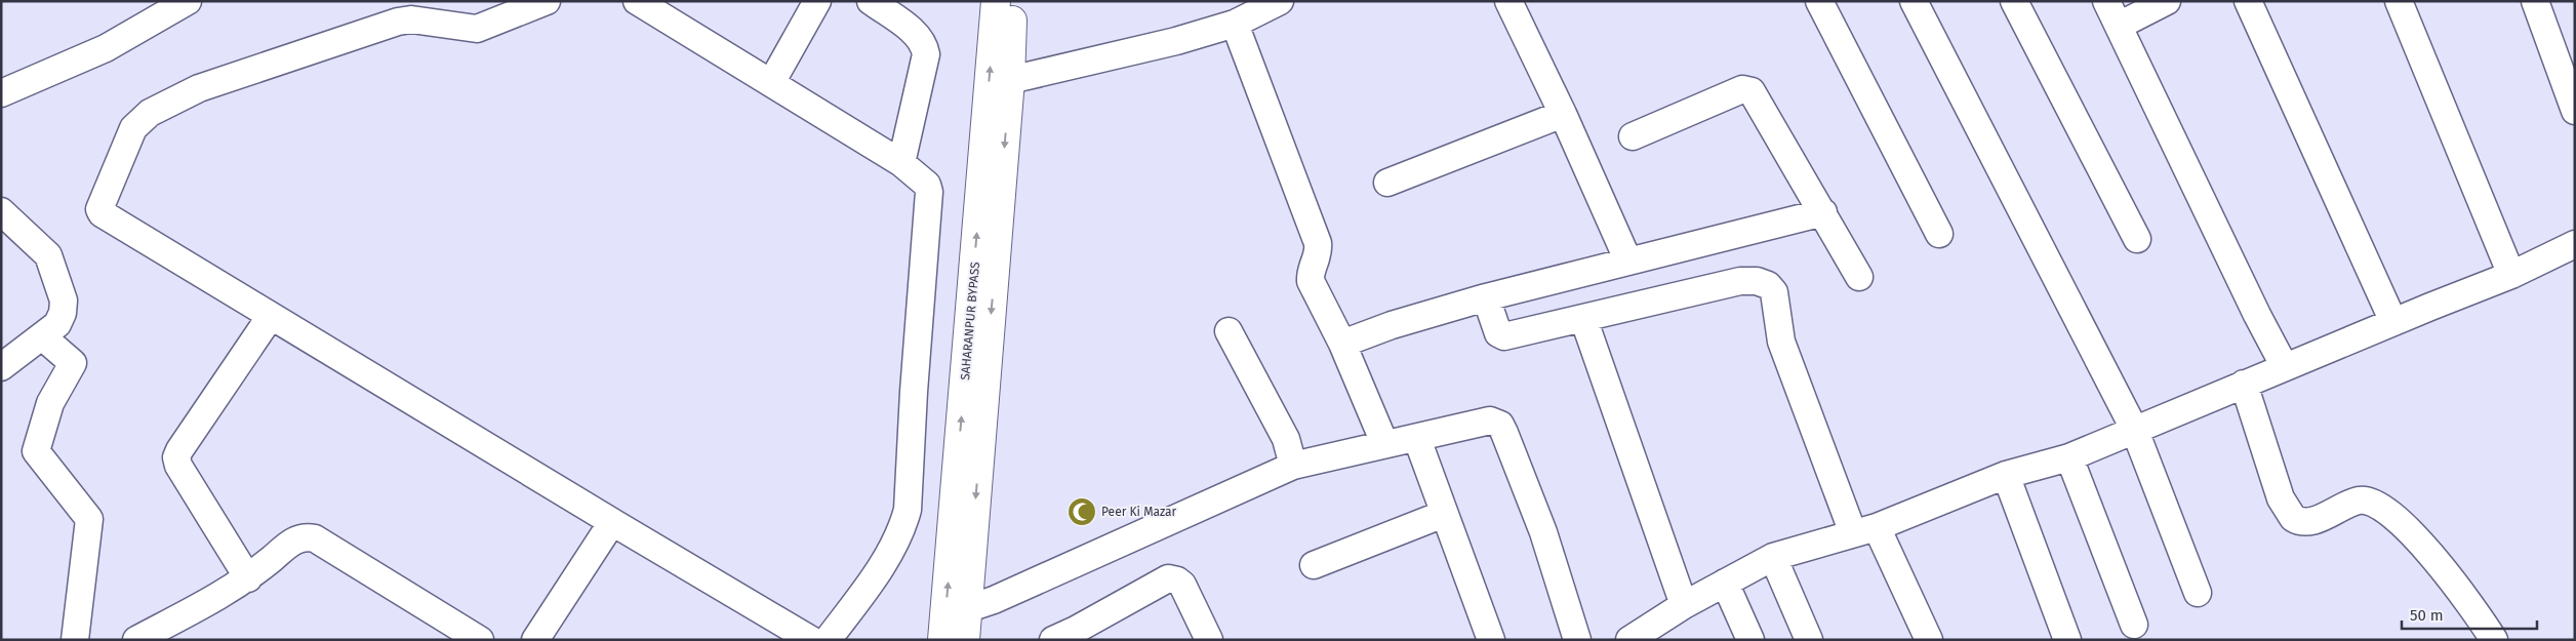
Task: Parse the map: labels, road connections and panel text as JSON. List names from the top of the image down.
{
  "streets": {
    "main road": ["SAHARANPUR BYPASS"]
  },
  "places": {
    "mosque": ["Peer Ki Mazar"]
  },
  "scale_bar": "50 m"
}
